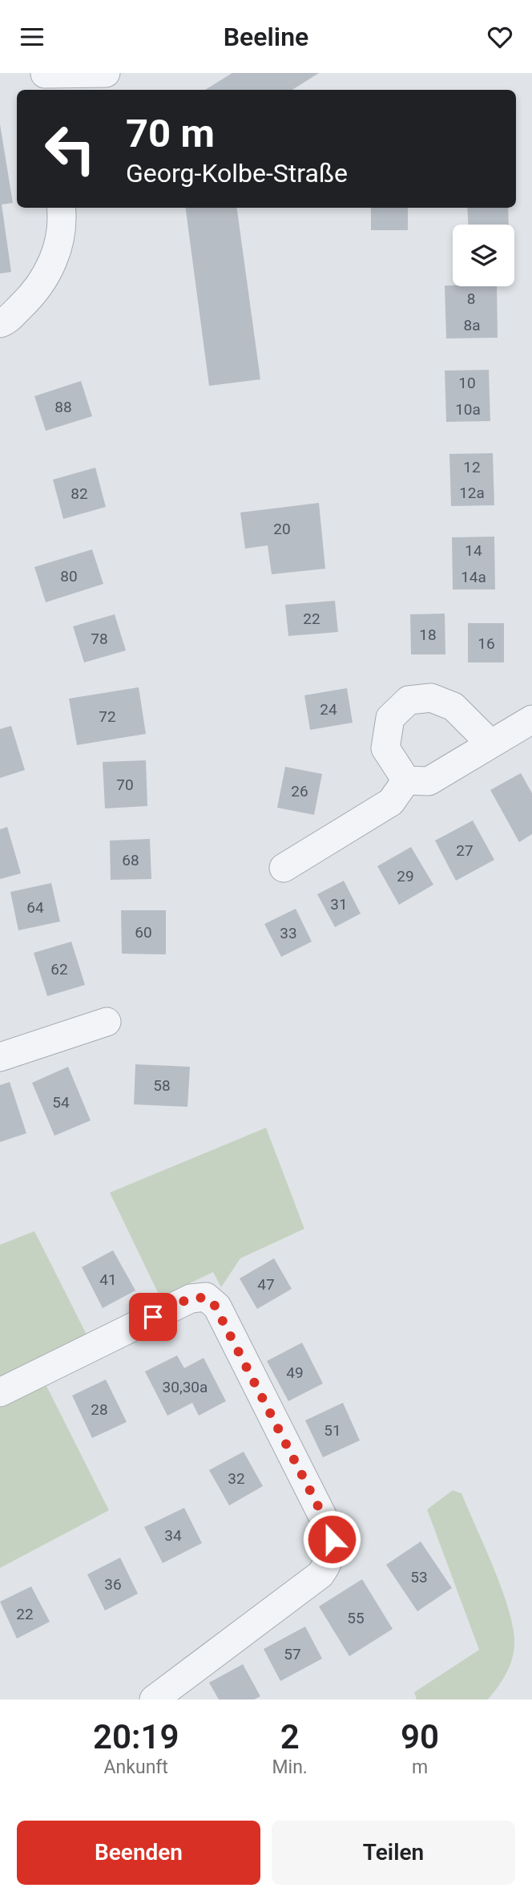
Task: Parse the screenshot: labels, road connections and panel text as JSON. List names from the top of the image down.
{
  "house_numbers": [
    "8",
    "8a",
    "10",
    "88",
    "10a",
    "12",
    "12a",
    "82",
    "20",
    "14",
    "80",
    "14a",
    "22",
    "18",
    "78",
    "16",
    "24",
    "72",
    "70",
    "26",
    "27",
    "68",
    "29",
    "31",
    "64",
    "60",
    "33",
    "62",
    "58",
    "54",
    "41",
    "47",
    "49",
    "30,30a",
    "28",
    "51",
    "32",
    "34",
    "53",
    "36",
    "22",
    "55",
    "57"
  ],
  "page": {
    "header": "Beeline",
    "turn": ["70 m", "Georg-Kolbe-Straße"],
    "eta": [
      "20:19",
      "Ankunft",
      "2",
      "Min.",
      "90",
      "m"
    ],
    "buttons": ["Beenden", "Teilen"]
  }
}
